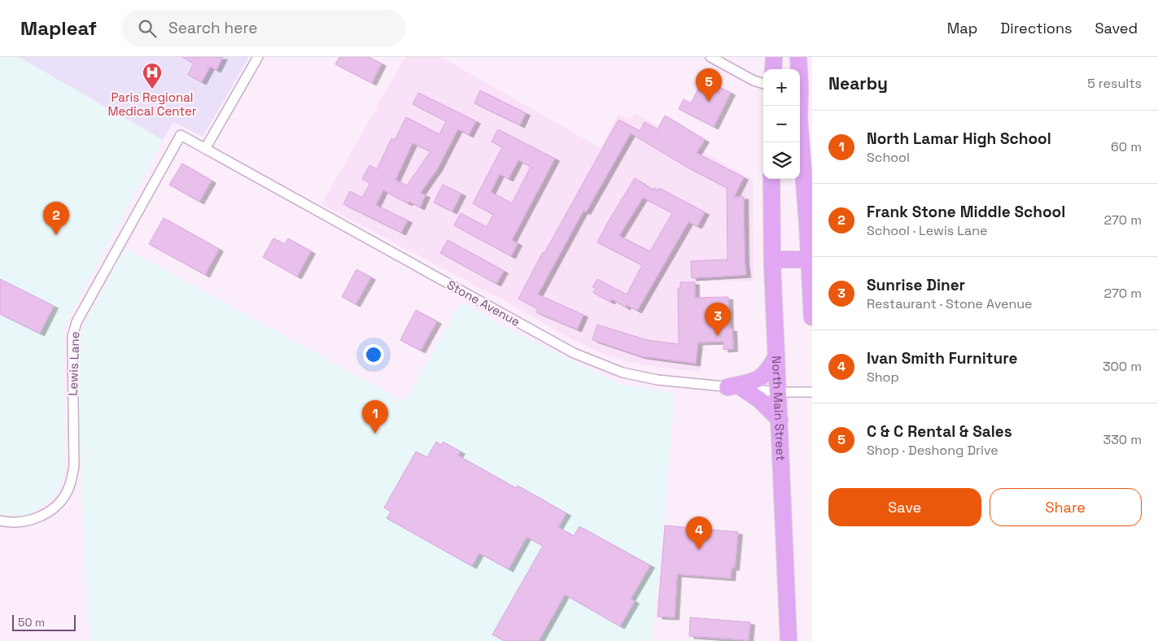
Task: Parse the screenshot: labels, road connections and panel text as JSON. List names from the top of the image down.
{
  "streets": {
    "highway": ["North Main Street"],
    "street": ["Stone Avenue", "Lewis Lane"]
  },
  "crossings": [
    ["Stone Avenue", "Lewis Lane"],
    ["Stone Avenue", "North Main Street"]
  ],
  "places": {
    "hospital": ["Paris Regional Medical Center"]
  },
  "scale_bar": "50 m",
  "page": {
    "header": "Mapleaf",
    "search": "Search here",
    "nav": ["Map", "Directions", "Saved"],
    "heading": ["Nearby", "5 results"],
    "pins": [
      "5",
      "2",
      "3",
      "1",
      "4"
    ],
    "map_buttons": ["+", "−"],
    "list": [
      {
        "mark": "1",
        "name": "North Lamar High School",
        "note": "School",
        "value": "60 m"
      },
      {
        "mark": "2",
        "name": "Frank Stone Middle School",
        "note": "School · Lewis Lane",
        "value": "270 m"
      },
      {
        "mark": "3",
        "name": "Sunrise Diner",
        "note": "Restaurant · Stone Avenue",
        "value": "270 m"
      },
      {
        "mark": "4",
        "name": "Ivan Smith Furniture",
        "note": "Shop",
        "value": "300 m"
      },
      {
        "mark": "5",
        "name": "C & C Rental & Sales",
        "note": "Shop · Deshong Drive",
        "value": "330 m"
      }
    ],
    "buttons": ["Save", "Share"],
    "scale": "50 m"
  }
}
